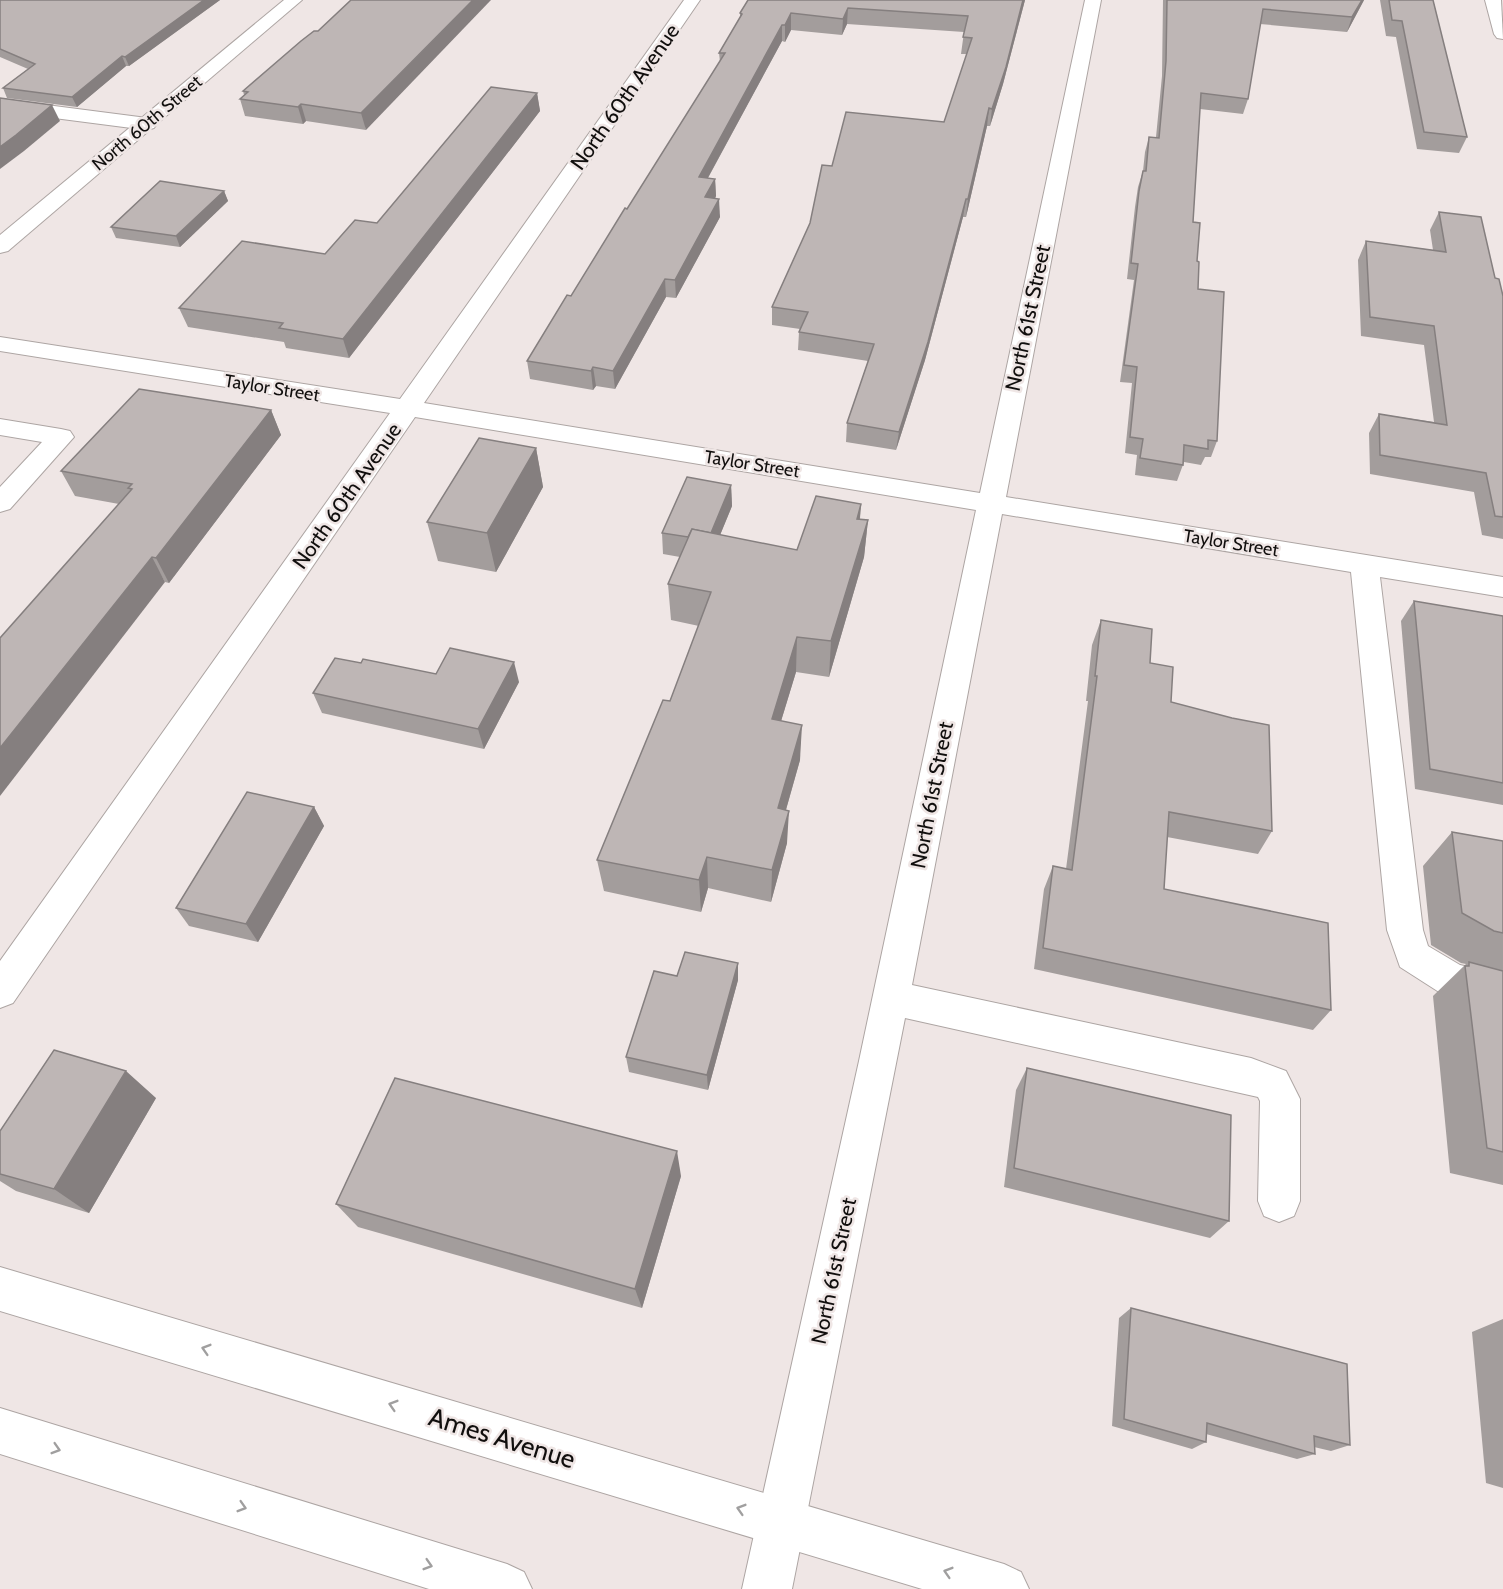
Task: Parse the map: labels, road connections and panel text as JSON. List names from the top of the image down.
{
  "streets": {
    "street": [
      "North 60th Avenue",
      "North 60th Street",
      "North 61st Street",
      "Taylor Street",
      "Ames Avenue"
    ]
  },
  "crossings": [
    ["North 60th Avenue", "Taylor Street"],
    ["North 61st Street", "Taylor Street"],
    ["North 61st Street", "Ames Avenue"]
  ]
}
